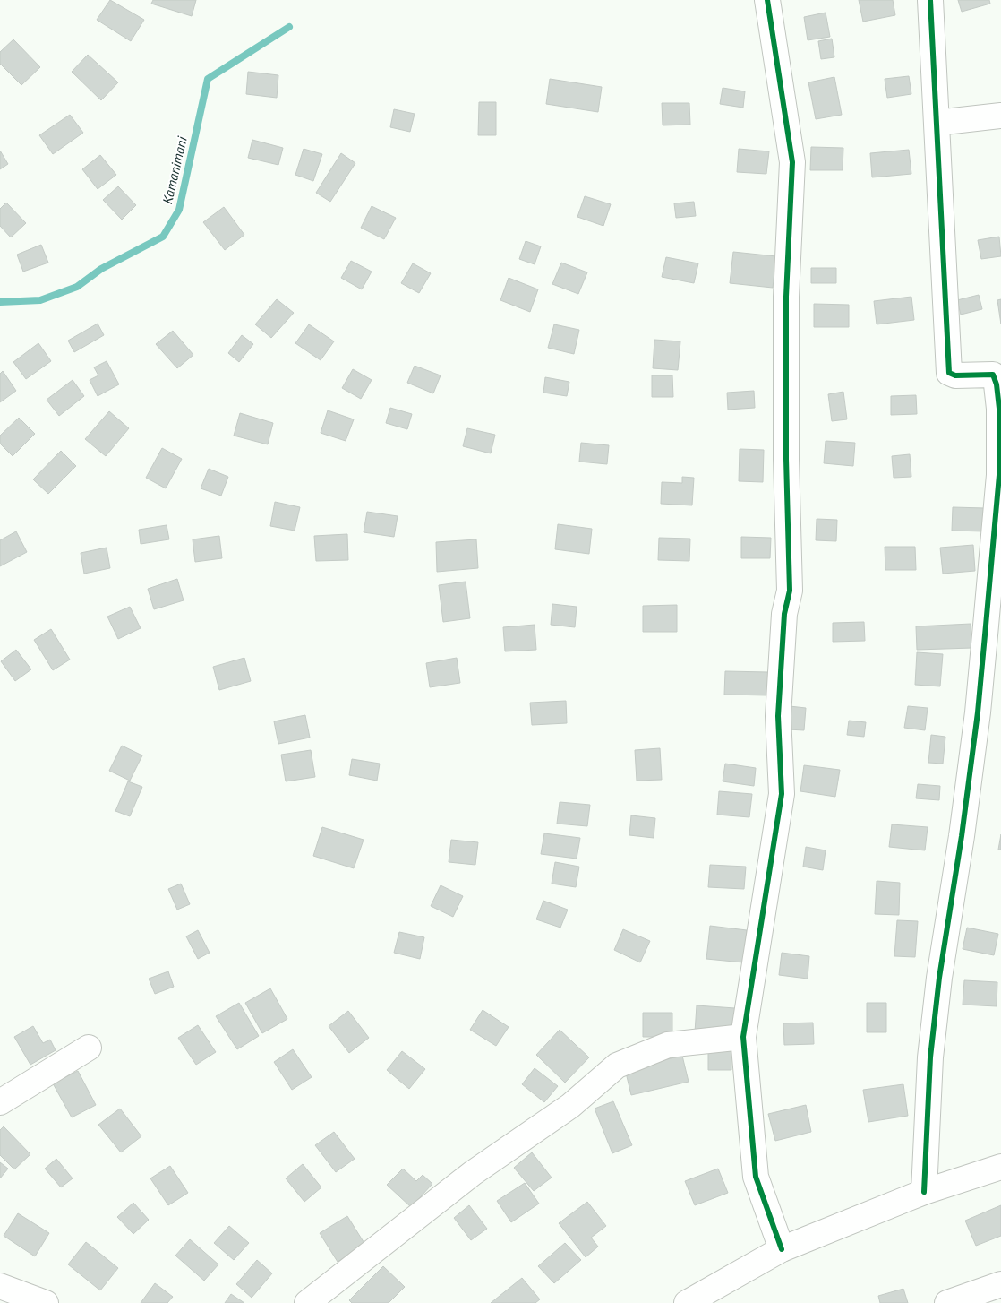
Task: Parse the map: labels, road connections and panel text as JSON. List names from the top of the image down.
{
  "water": ["Kamanimani"]
}
